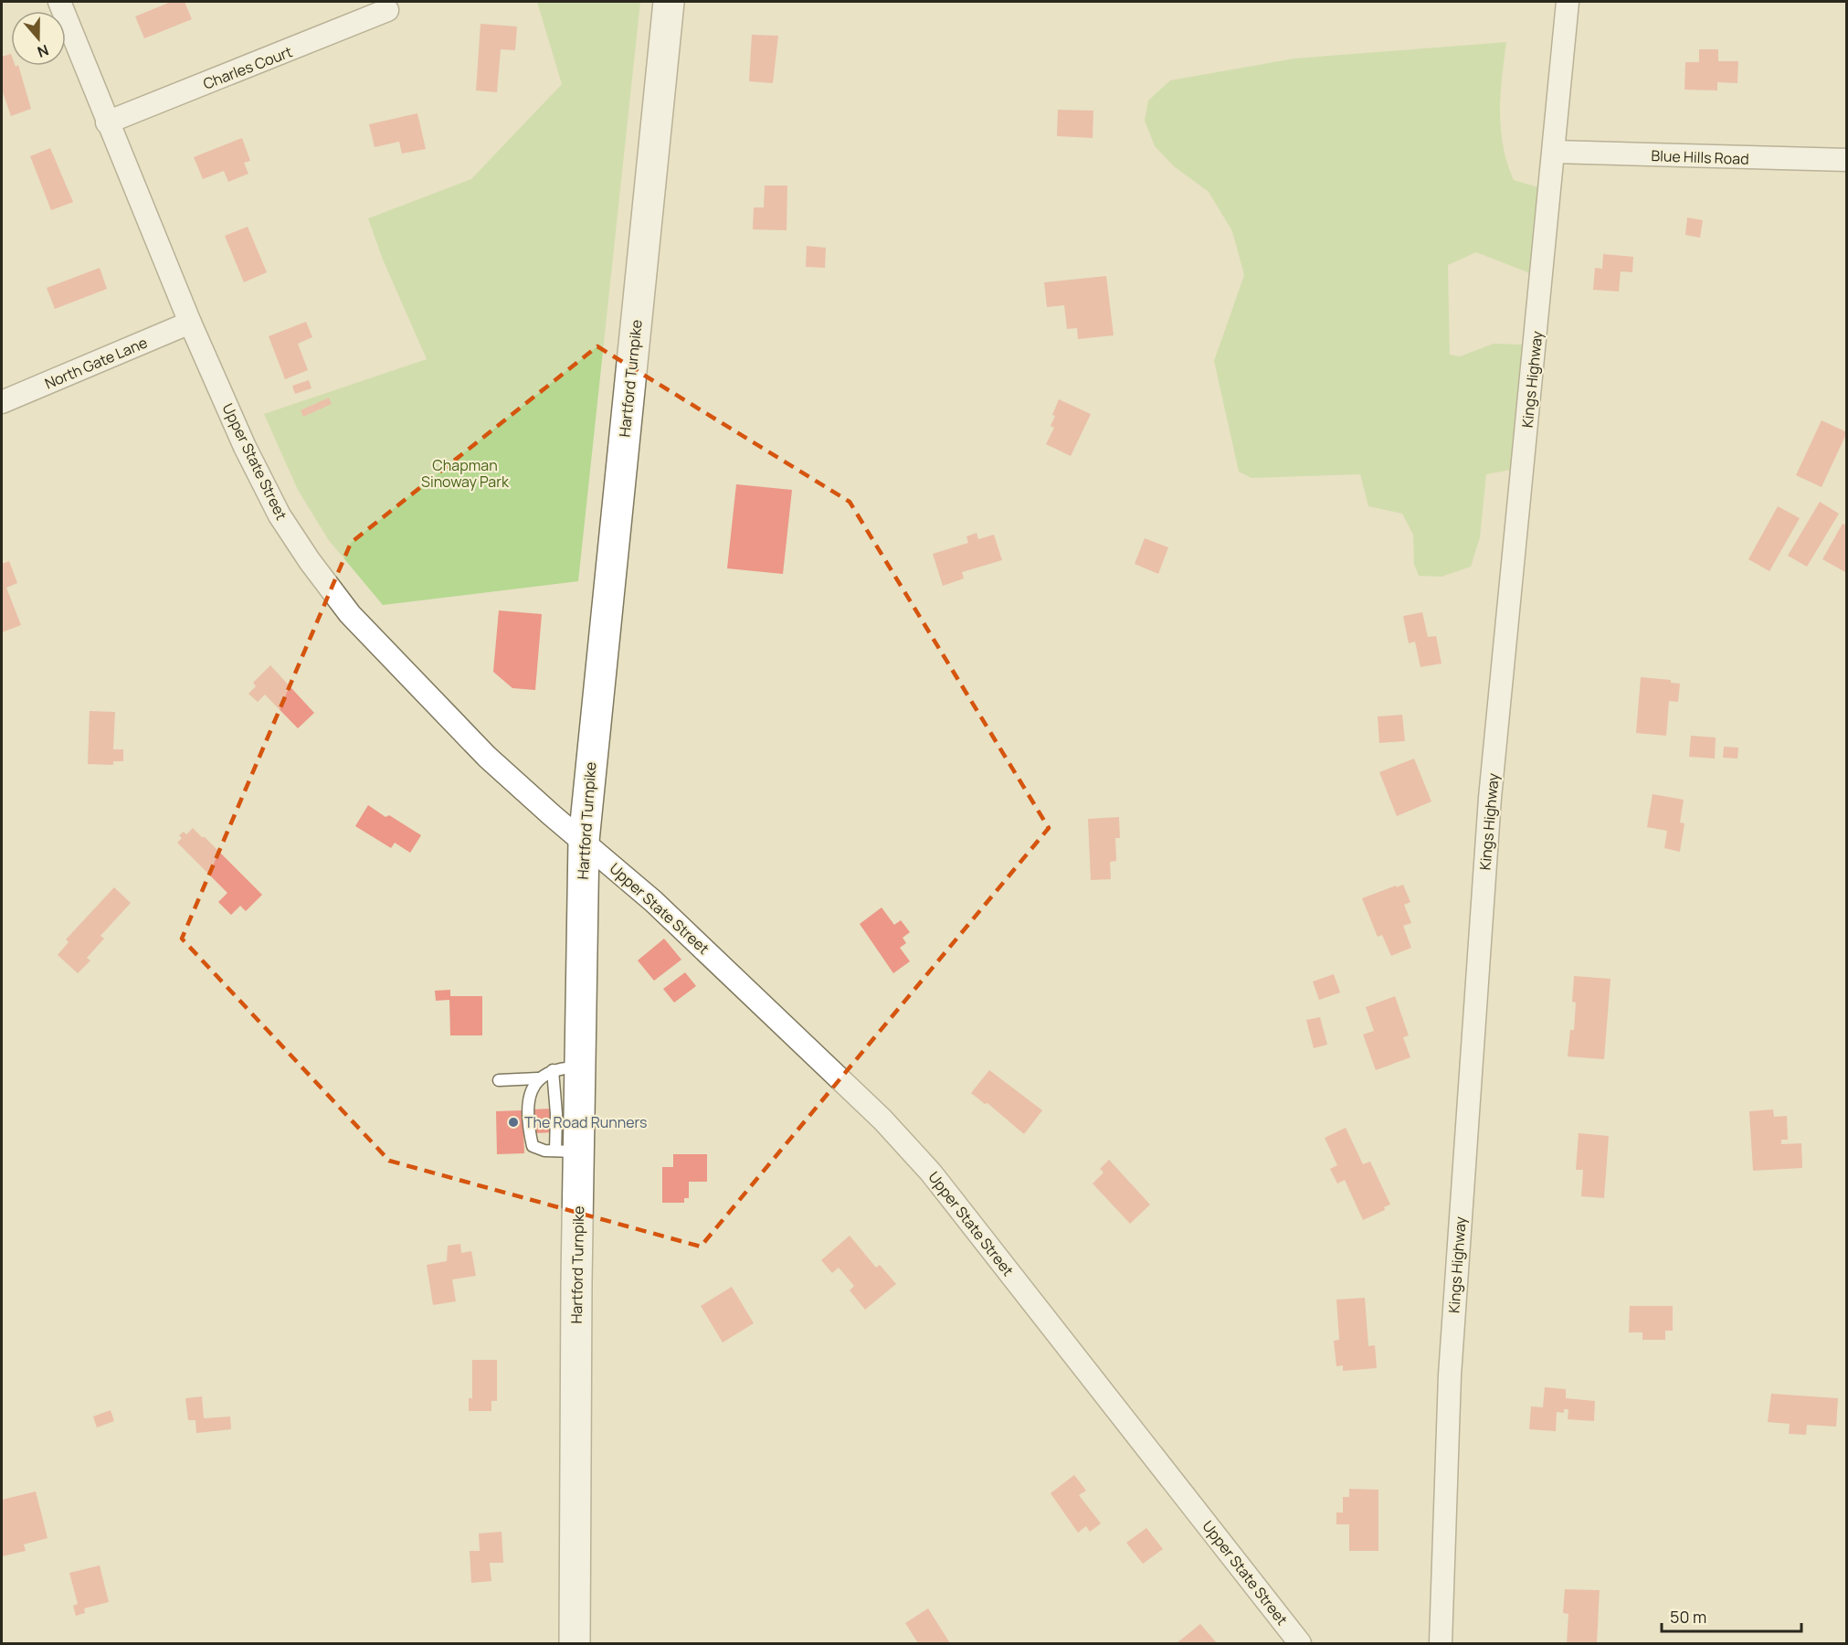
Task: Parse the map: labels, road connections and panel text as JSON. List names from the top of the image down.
{
  "streets": {
    "main road": ["Hartford Turnpike"],
    "street": [
      "Charles Court",
      "Blue Hills Road",
      "North Gate Lane",
      "Kings Highway",
      "Upper State Street"
    ]
  },
  "crossings": [
    ["Charles Court", "Upper State Street"],
    ["Blue Hills Road", "Kings Highway"],
    ["North Gate Lane", "Upper State Street"],
    ["Hartford Turnpike", "Upper State Street"]
  ],
  "parks": ["Chapman Sinoway Park"],
  "places": ["The Road Runners"],
  "scale_bar": "50 m",
  "north": "bottom"
}
